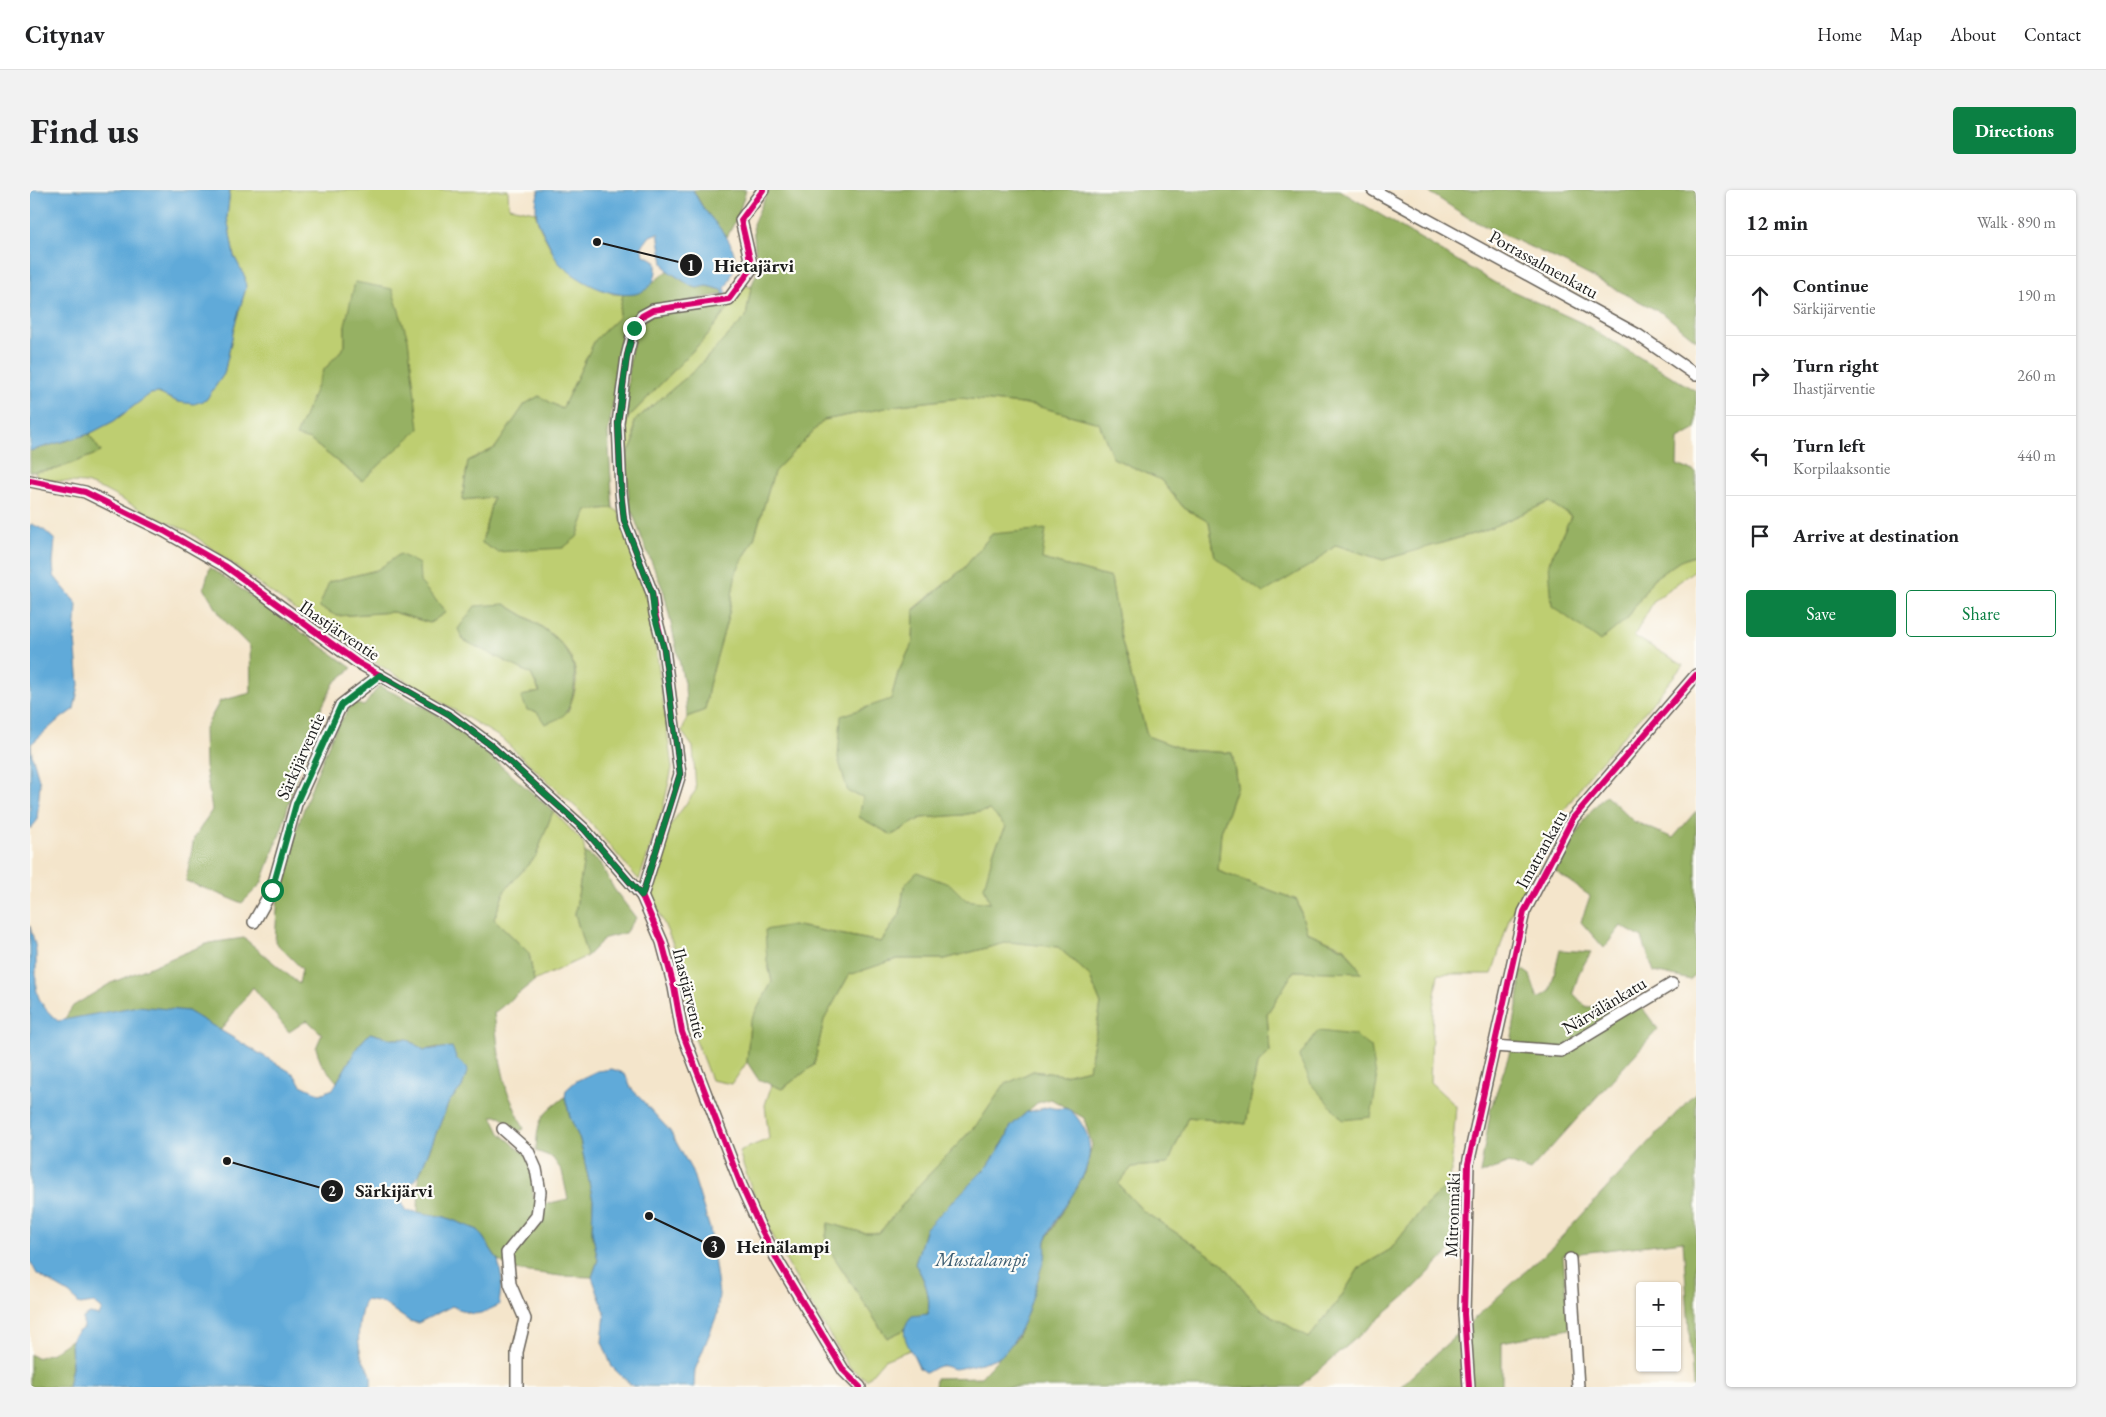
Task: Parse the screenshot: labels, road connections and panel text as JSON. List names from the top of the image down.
{
  "streets": {
    "street": [
      "Porrassalmenkatu",
      "Ihastjärventie",
      "Särkijärventie",
      "Imatrankatu",
      "Närvälänkatu",
      "Mitronmäki"
    ]
  },
  "crossings": [
    ["Ihastjärventie", "Särkijärventie"],
    ["Imatrankatu", "Närvälänkatu"],
    ["Imatrankatu", "Mitronmäki"],
    ["Närvälänkatu", "Mitronmäki"]
  ],
  "water": ["Mustalampi"],
  "places": ["Hietajärvi", "Särkijärvi", "Heinälampi"],
  "page": {
    "header": "Citynav",
    "nav": [
      "Home",
      "Map",
      "About",
      "Contact"
    ],
    "buttons": [
      "Directions",
      ["Save", "Share"]
    ],
    "title": "Find us",
    "heading": ["12 min", "Walk · 890 m"],
    "list": [
      ["Continue", "Särkijärventie", "190 m"],
      ["Turn right", "Ihastjärventie", "260 m"],
      ["Turn left", "Korpilaaksontie", "440 m"],
      "Arrive at destination"
    ],
    "map_buttons": ["+", "−"]
  }
}
